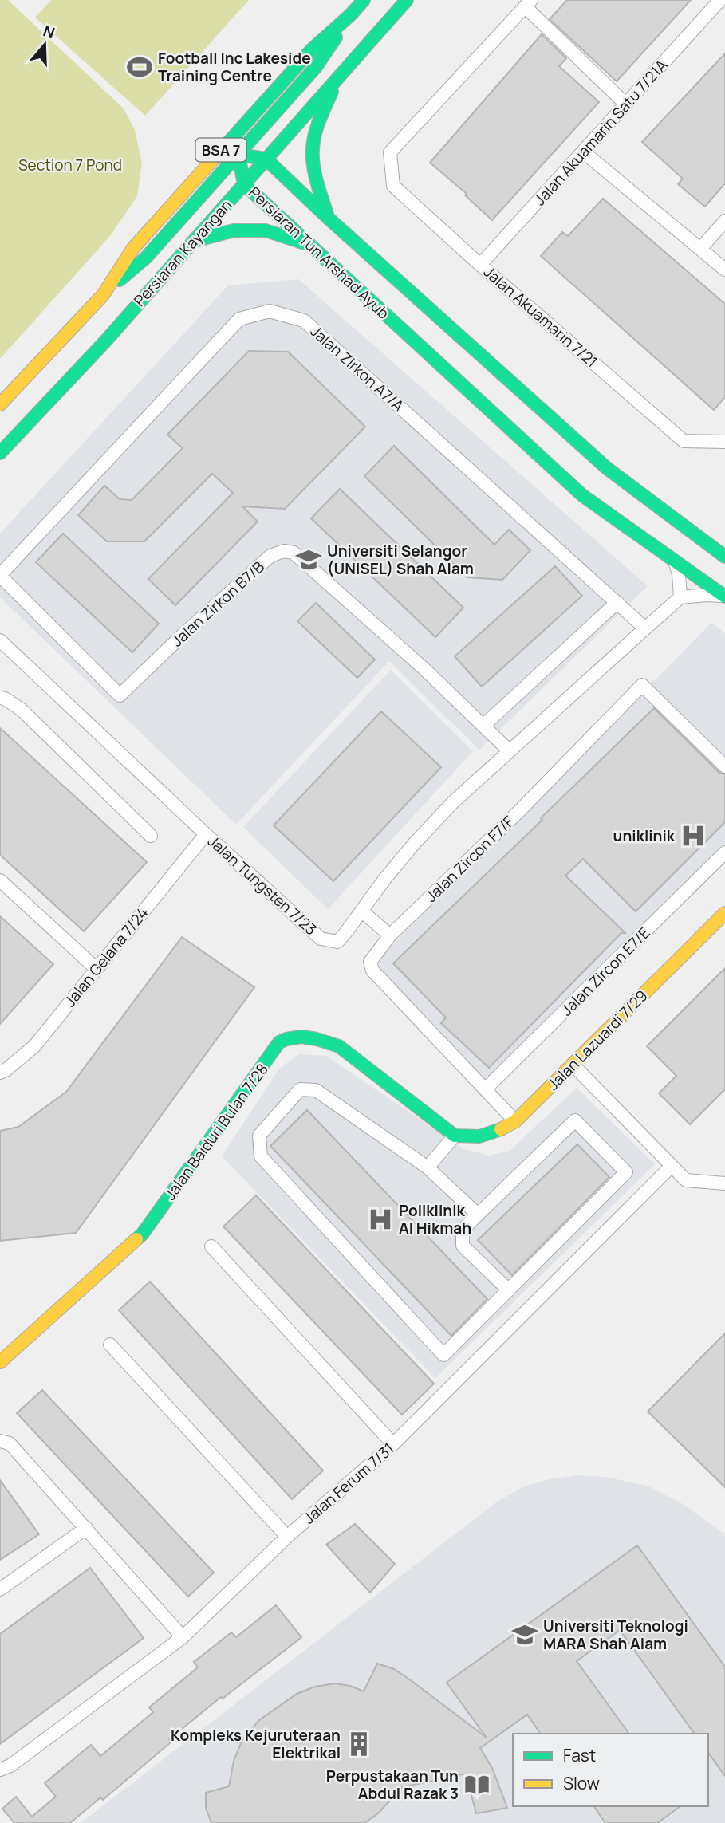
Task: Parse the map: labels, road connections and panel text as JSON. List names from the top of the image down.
{
  "streets": {
    "main road": [
      "BSA 7",
      "Persiaran Kayangan",
      "Persiaran Tun Arshad Ayub",
      "Jalan Lazuardi 7/29",
      "Jalan Baiduri Bulan 7/28"
    ],
    "street": [
      "Jalan Akuamarin Satu 7/21A",
      "Jalan Akuamarin 7/21",
      "Jalan Zirkon A7/A",
      "Jalan Zirkon B7/B",
      "Jalan Zircon F7/F",
      "Jalan Tungsten 7/23",
      "Jalan Gelana 7/24",
      "Jalan Zircon E7/E",
      "Jalan Ferum 7/31"
    ]
  },
  "crossings": [
    ["Jalan Akuamarin Satu 7/21A", "Jalan Akuamarin 7/21"],
    ["Persiaran Kayangan", "Persiaran Tun Arshad Ayub"],
    ["Jalan Zirkon A7/A", "Jalan Zirkon B7/B"],
    ["Jalan Zirkon A7/A", "Jalan Tungsten 7/23"],
    ["Jalan Zirkon B7/B", "Jalan Tungsten 7/23"],
    ["Jalan Zircon F7/F", "Jalan Zircon E7/E"],
    ["Jalan Zircon F7/F", "Jalan Lazuardi 7/29"],
    ["Jalan Tungsten 7/23", "Jalan Gelana 7/24"],
    ["Jalan Lazuardi 7/29", "Jalan Baiduri Bulan 7/28"]
  ],
  "parks": ["Section 7 Pond"],
  "places": {
    "sports": ["Football Inc Lakeside Training Centre"],
    "school or university": ["Universiti Selangor (UNISEL) Shah Alam", "Universiti Teknologi MARA Shah Alam"],
    "hospital": ["uniklinik", "Poliklinik Al Hikmah"],
    "building": ["Kompleks Kejuruteraan Elektrikal"],
    "library": ["Perpustakaan Tun Abdul Razak 3"]
  },
  "legend": ["Fast", "Slow"],
  "north": "top"
}
